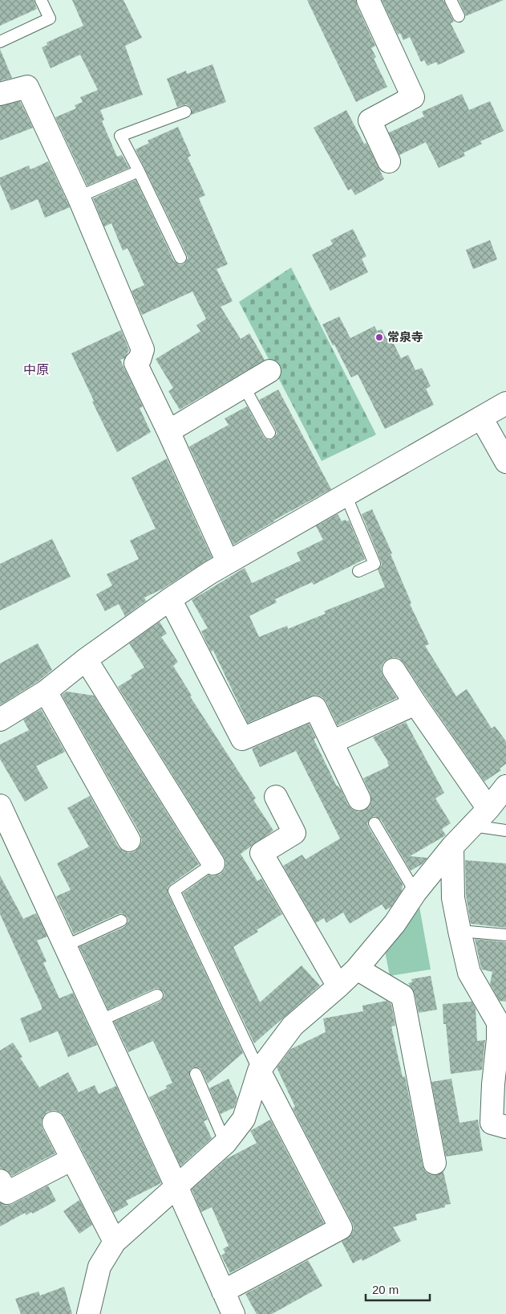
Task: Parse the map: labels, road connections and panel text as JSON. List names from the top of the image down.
{
  "districts": ["中原"],
  "places": ["常泉寺"],
  "scale_bar": "20 m"
}
